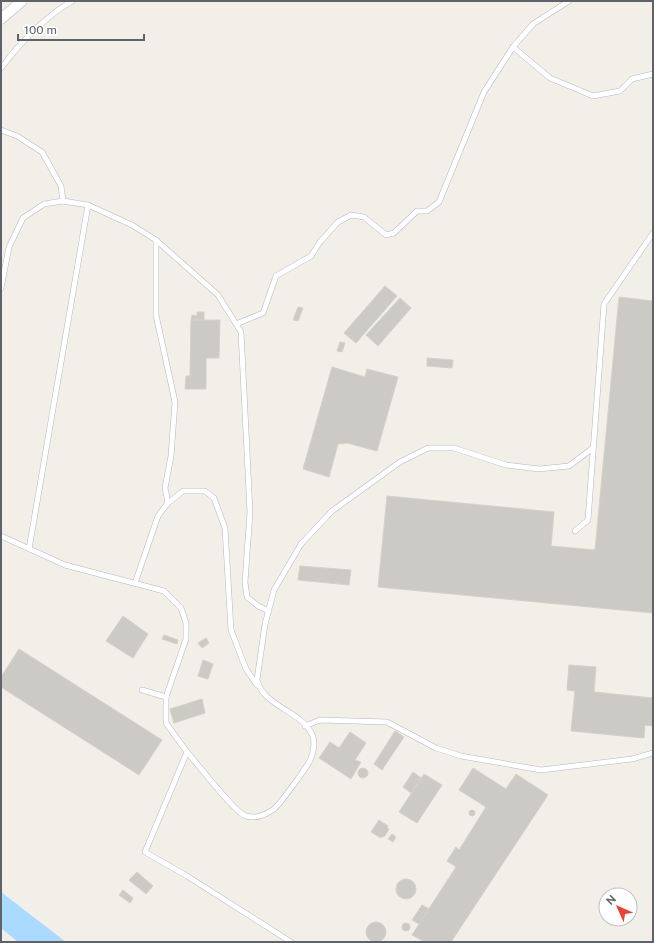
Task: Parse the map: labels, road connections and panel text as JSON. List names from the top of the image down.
{
  "scale_bar": "100 m",
  "north": "top left"
}
